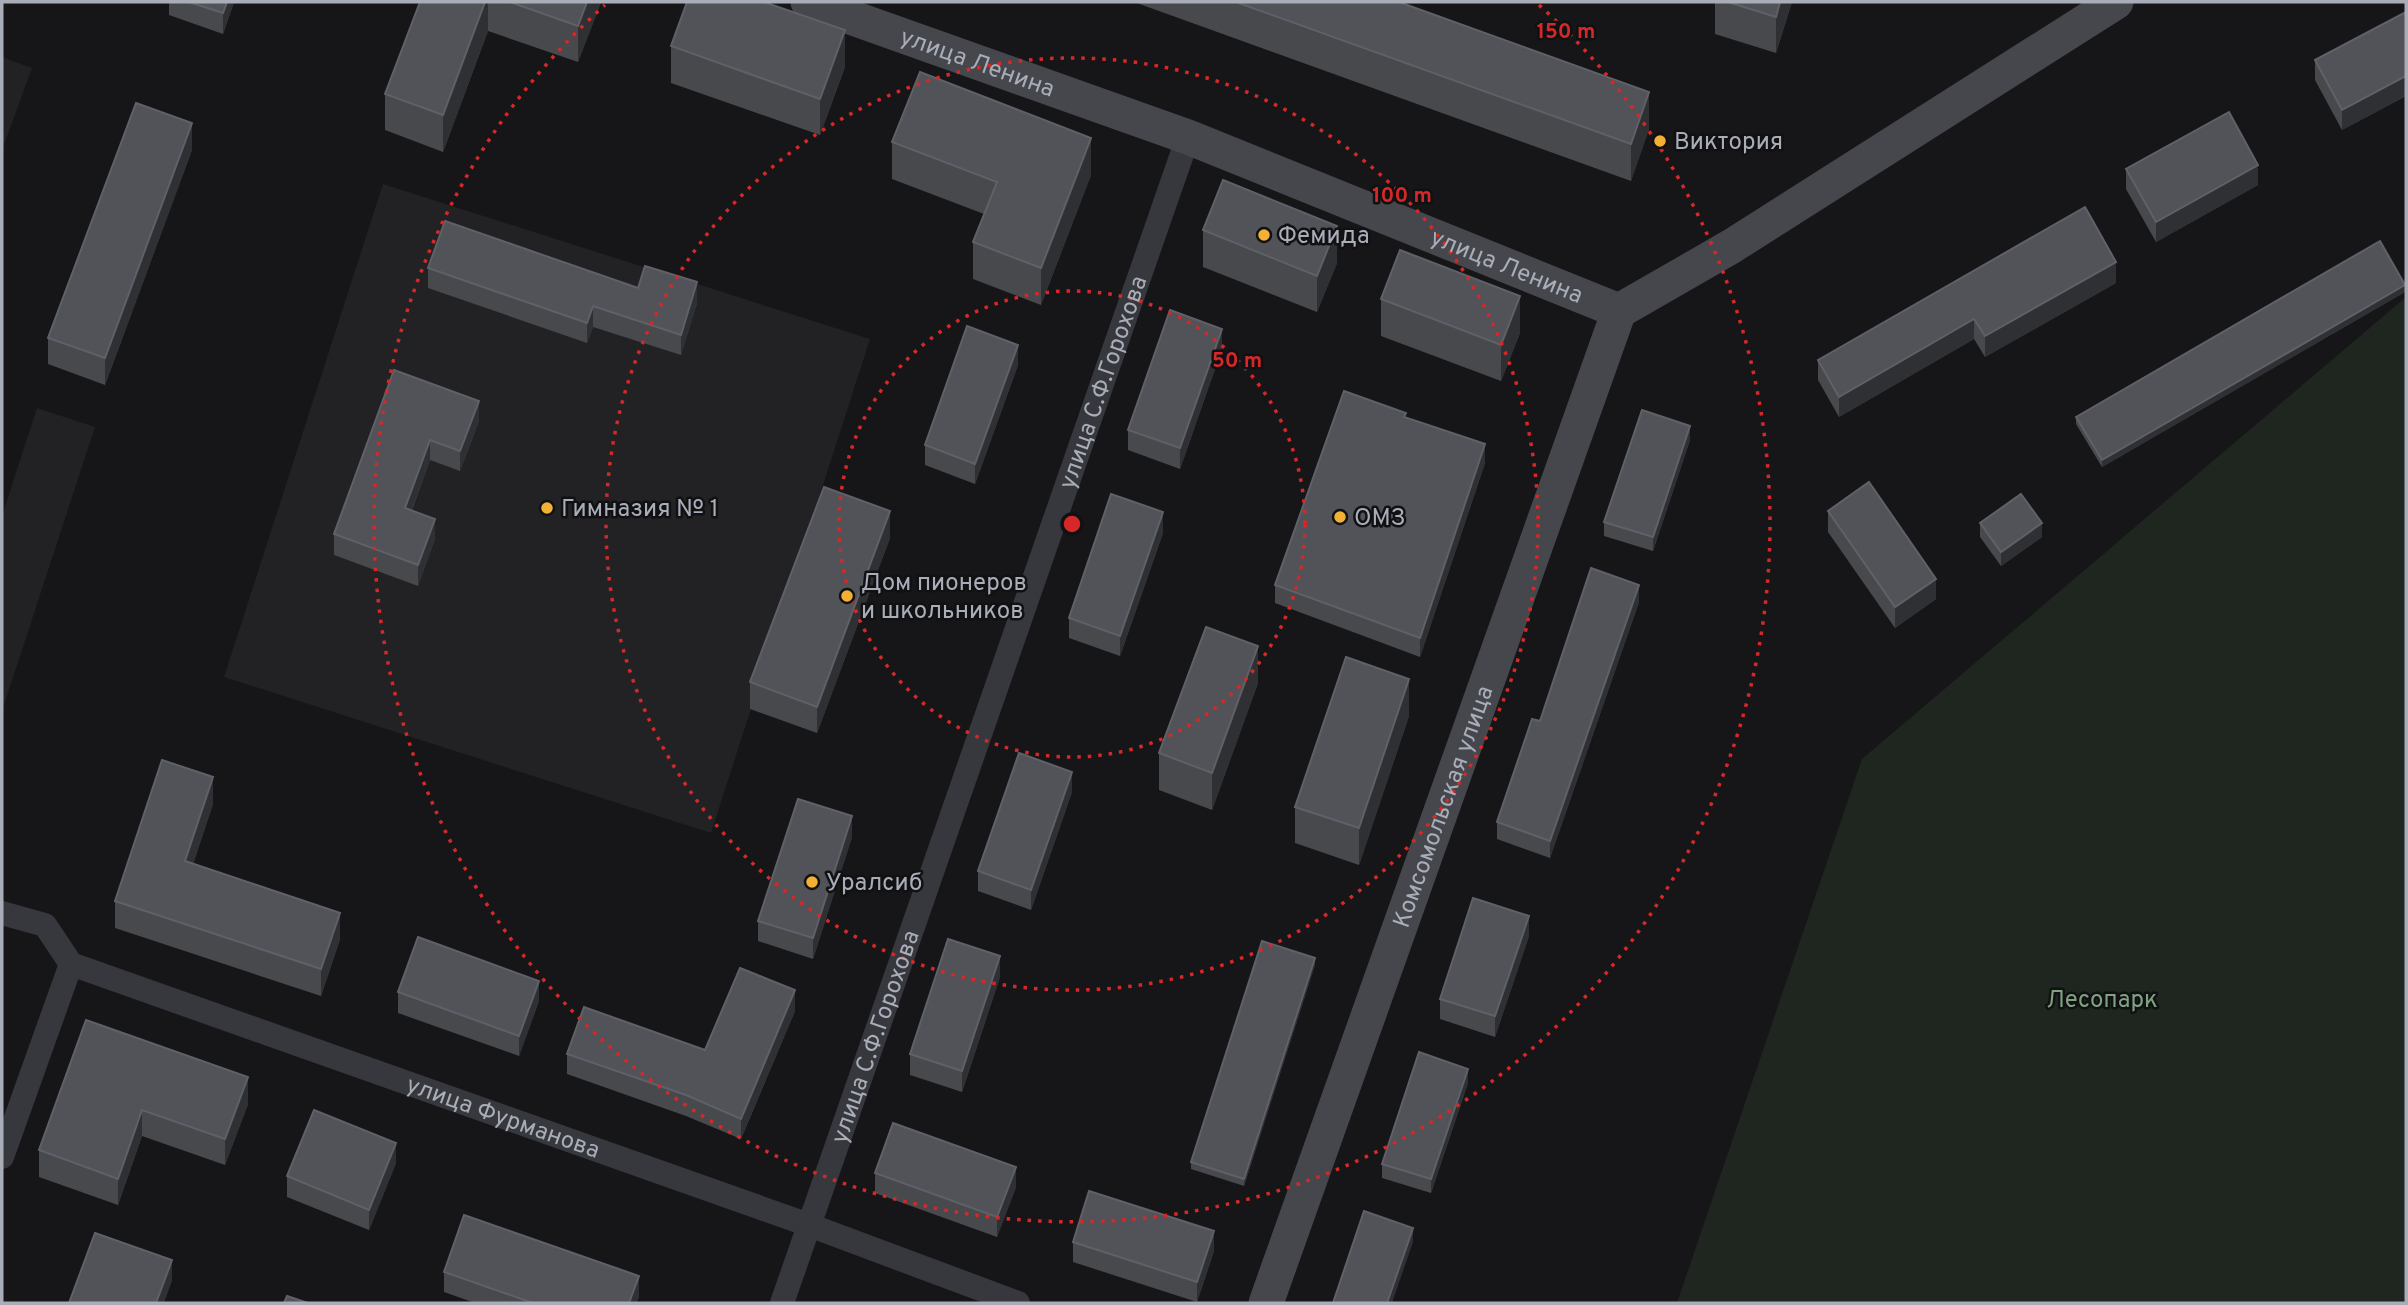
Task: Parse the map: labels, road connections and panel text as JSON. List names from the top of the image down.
{
  "streets": {
    "main road": ["улица Ленина", "Комсомольская улица"],
    "street": ["улица С.Ф.Горохова", "улица Фурманова"]
  },
  "crossings": [
    ["улица Ленина", "улица С.Ф.Горохова"],
    ["улица Ленина", "Комсомольская улица"],
    ["улица С.Ф.Горохова", "улица Фурманова"]
  ],
  "parks": ["Лесопарк"],
  "places": [
    "Виктория",
    "Фемида",
    "Гимназия № 1",
    "ОМЗ",
    "Дом пионеров и школьников",
    "Уралсиб"
  ],
  "rings": ["150 m", "100 m", "50 m"]
}
